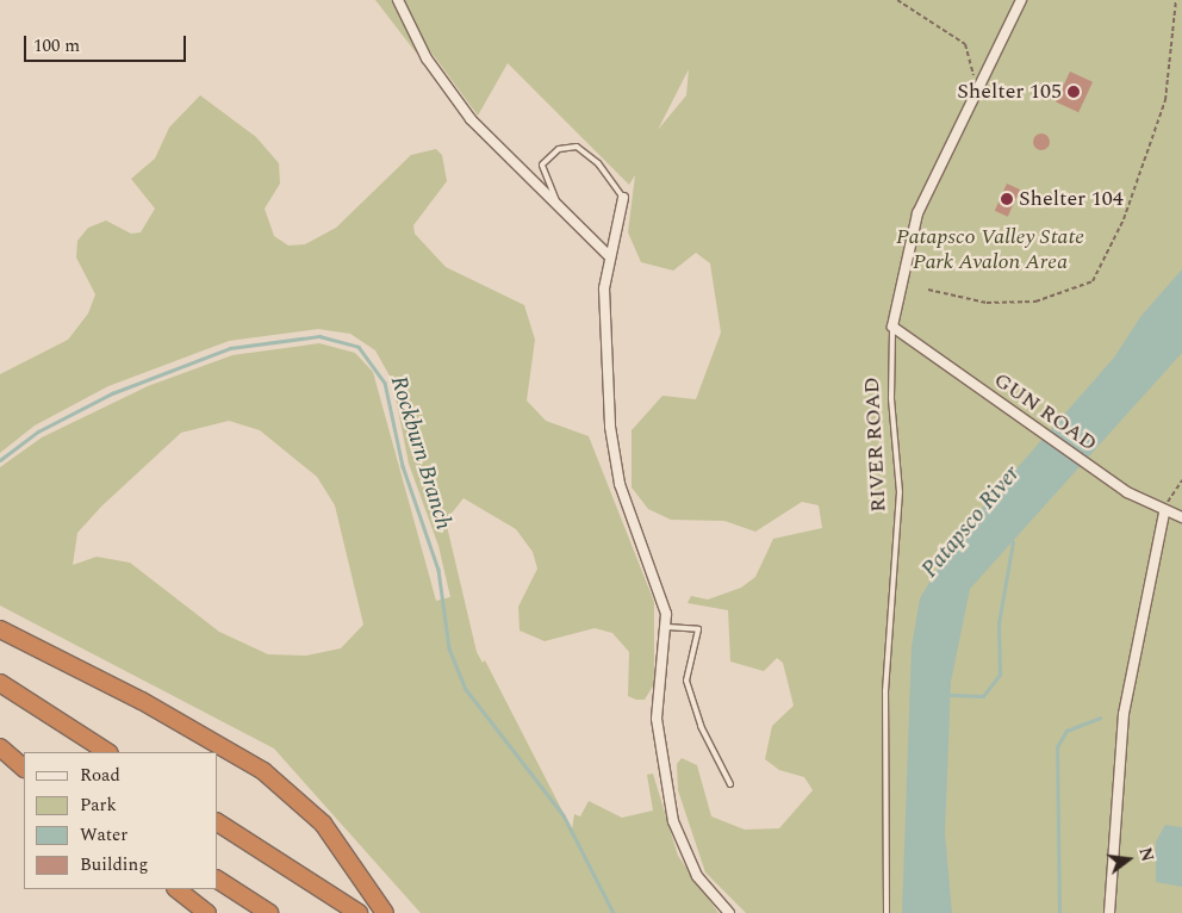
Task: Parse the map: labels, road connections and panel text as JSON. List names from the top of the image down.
{
  "streets": {
    "street": ["GUN ROAD", "RIVER ROAD"]
  },
  "crossings": [
    ["GUN ROAD", "RIVER ROAD"]
  ],
  "water": ["Rockburn Branch", "Patapsco River"],
  "parks": ["Patapsco Valley State Park Avalon Area"],
  "places": ["Shelter 105", "Shelter 104"],
  "legend": [
    "Road",
    "Park",
    "Water",
    "Building"
  ],
  "scale_bar": "100 m",
  "north": "right"
}
